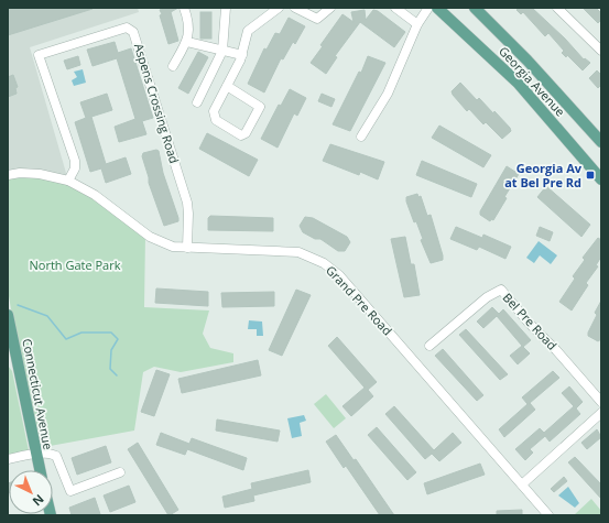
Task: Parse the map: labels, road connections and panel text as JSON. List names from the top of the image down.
{
  "streets": {
    "main road": ["Georgia Avenue", "Connecticut Avenue"],
    "street": ["Aspens Crossing Road", "Grand Pre Road", "Bel Pre Road"]
  },
  "crossings": [
    ["Aspens Crossing Road", "Grand Pre Road"]
  ],
  "parks": ["North Gate Park"],
  "places": {
    "transit": ["Georgia Av at Bel Pre Rd"]
  },
  "north": "bottom right"
}
